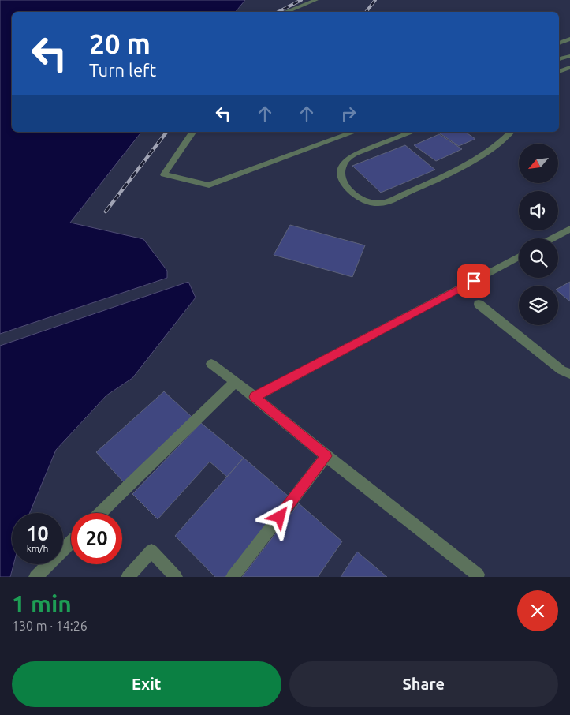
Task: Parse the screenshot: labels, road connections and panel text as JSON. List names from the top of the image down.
{
  "north": "bottom left",
  "page": {
    "turn": ["20 m", "Turn left"],
    "speed": "10 km/h",
    "limit": "20",
    "heading": ["1 min", "130 m · 14:26"],
    "buttons": ["Exit", "Share"]
  }
}
